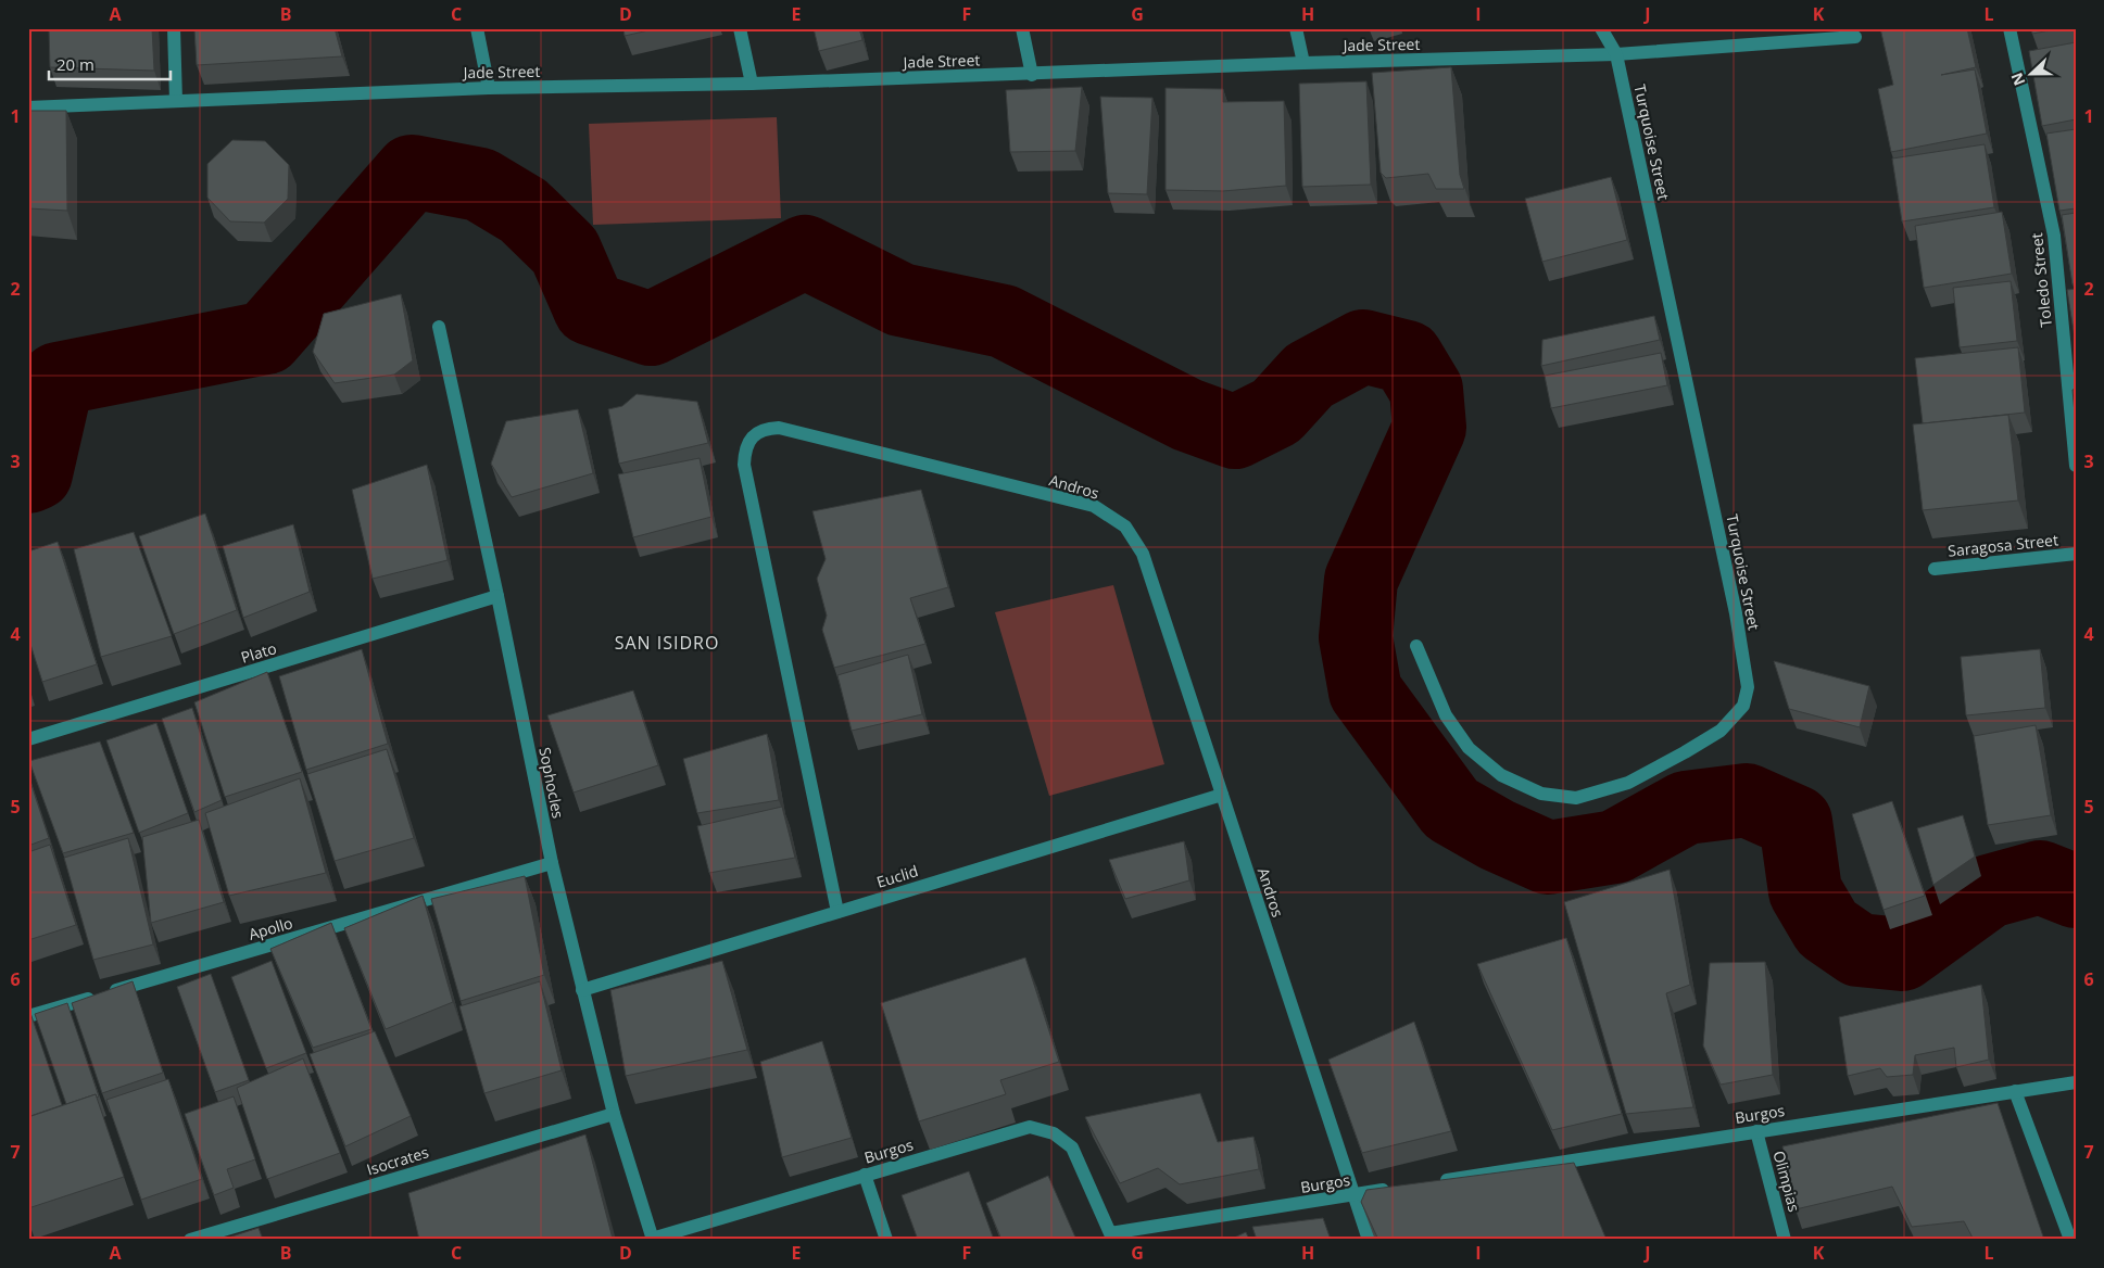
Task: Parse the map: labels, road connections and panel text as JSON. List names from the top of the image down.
{
  "streets": {
    "street": [
      "Jade Street",
      "Turquoise Street",
      "Toledo Street",
      "Andros",
      "Saragosa Street",
      "Plato",
      "Sophocles",
      "Euclid",
      "Apollo",
      "Burgos",
      "Isocrates",
      "Olimpias"
    ]
  },
  "crossings": [
    ["Jade Street", "Turquoise Street"],
    ["Andros", "Euclid"],
    ["Andros", "Burgos"],
    ["Plato", "Sophocles"],
    ["Sophocles", "Euclid"],
    ["Sophocles", "Apollo"],
    ["Sophocles", "Burgos"],
    ["Sophocles", "Isocrates"],
    ["Burgos", "Olimpias"]
  ],
  "districts": ["SAN ISIDRO"],
  "scale_bar": "20 m",
  "north": "left",
  "grid": {
    "columns": [
      "A",
      "B",
      "C",
      "D",
      "E",
      "F",
      "G",
      "H",
      "I",
      "J",
      "K",
      "L"
    ],
    "rows": [
      "1",
      "2",
      "3",
      "4",
      "5",
      "6",
      "7"
    ]
  }
}
